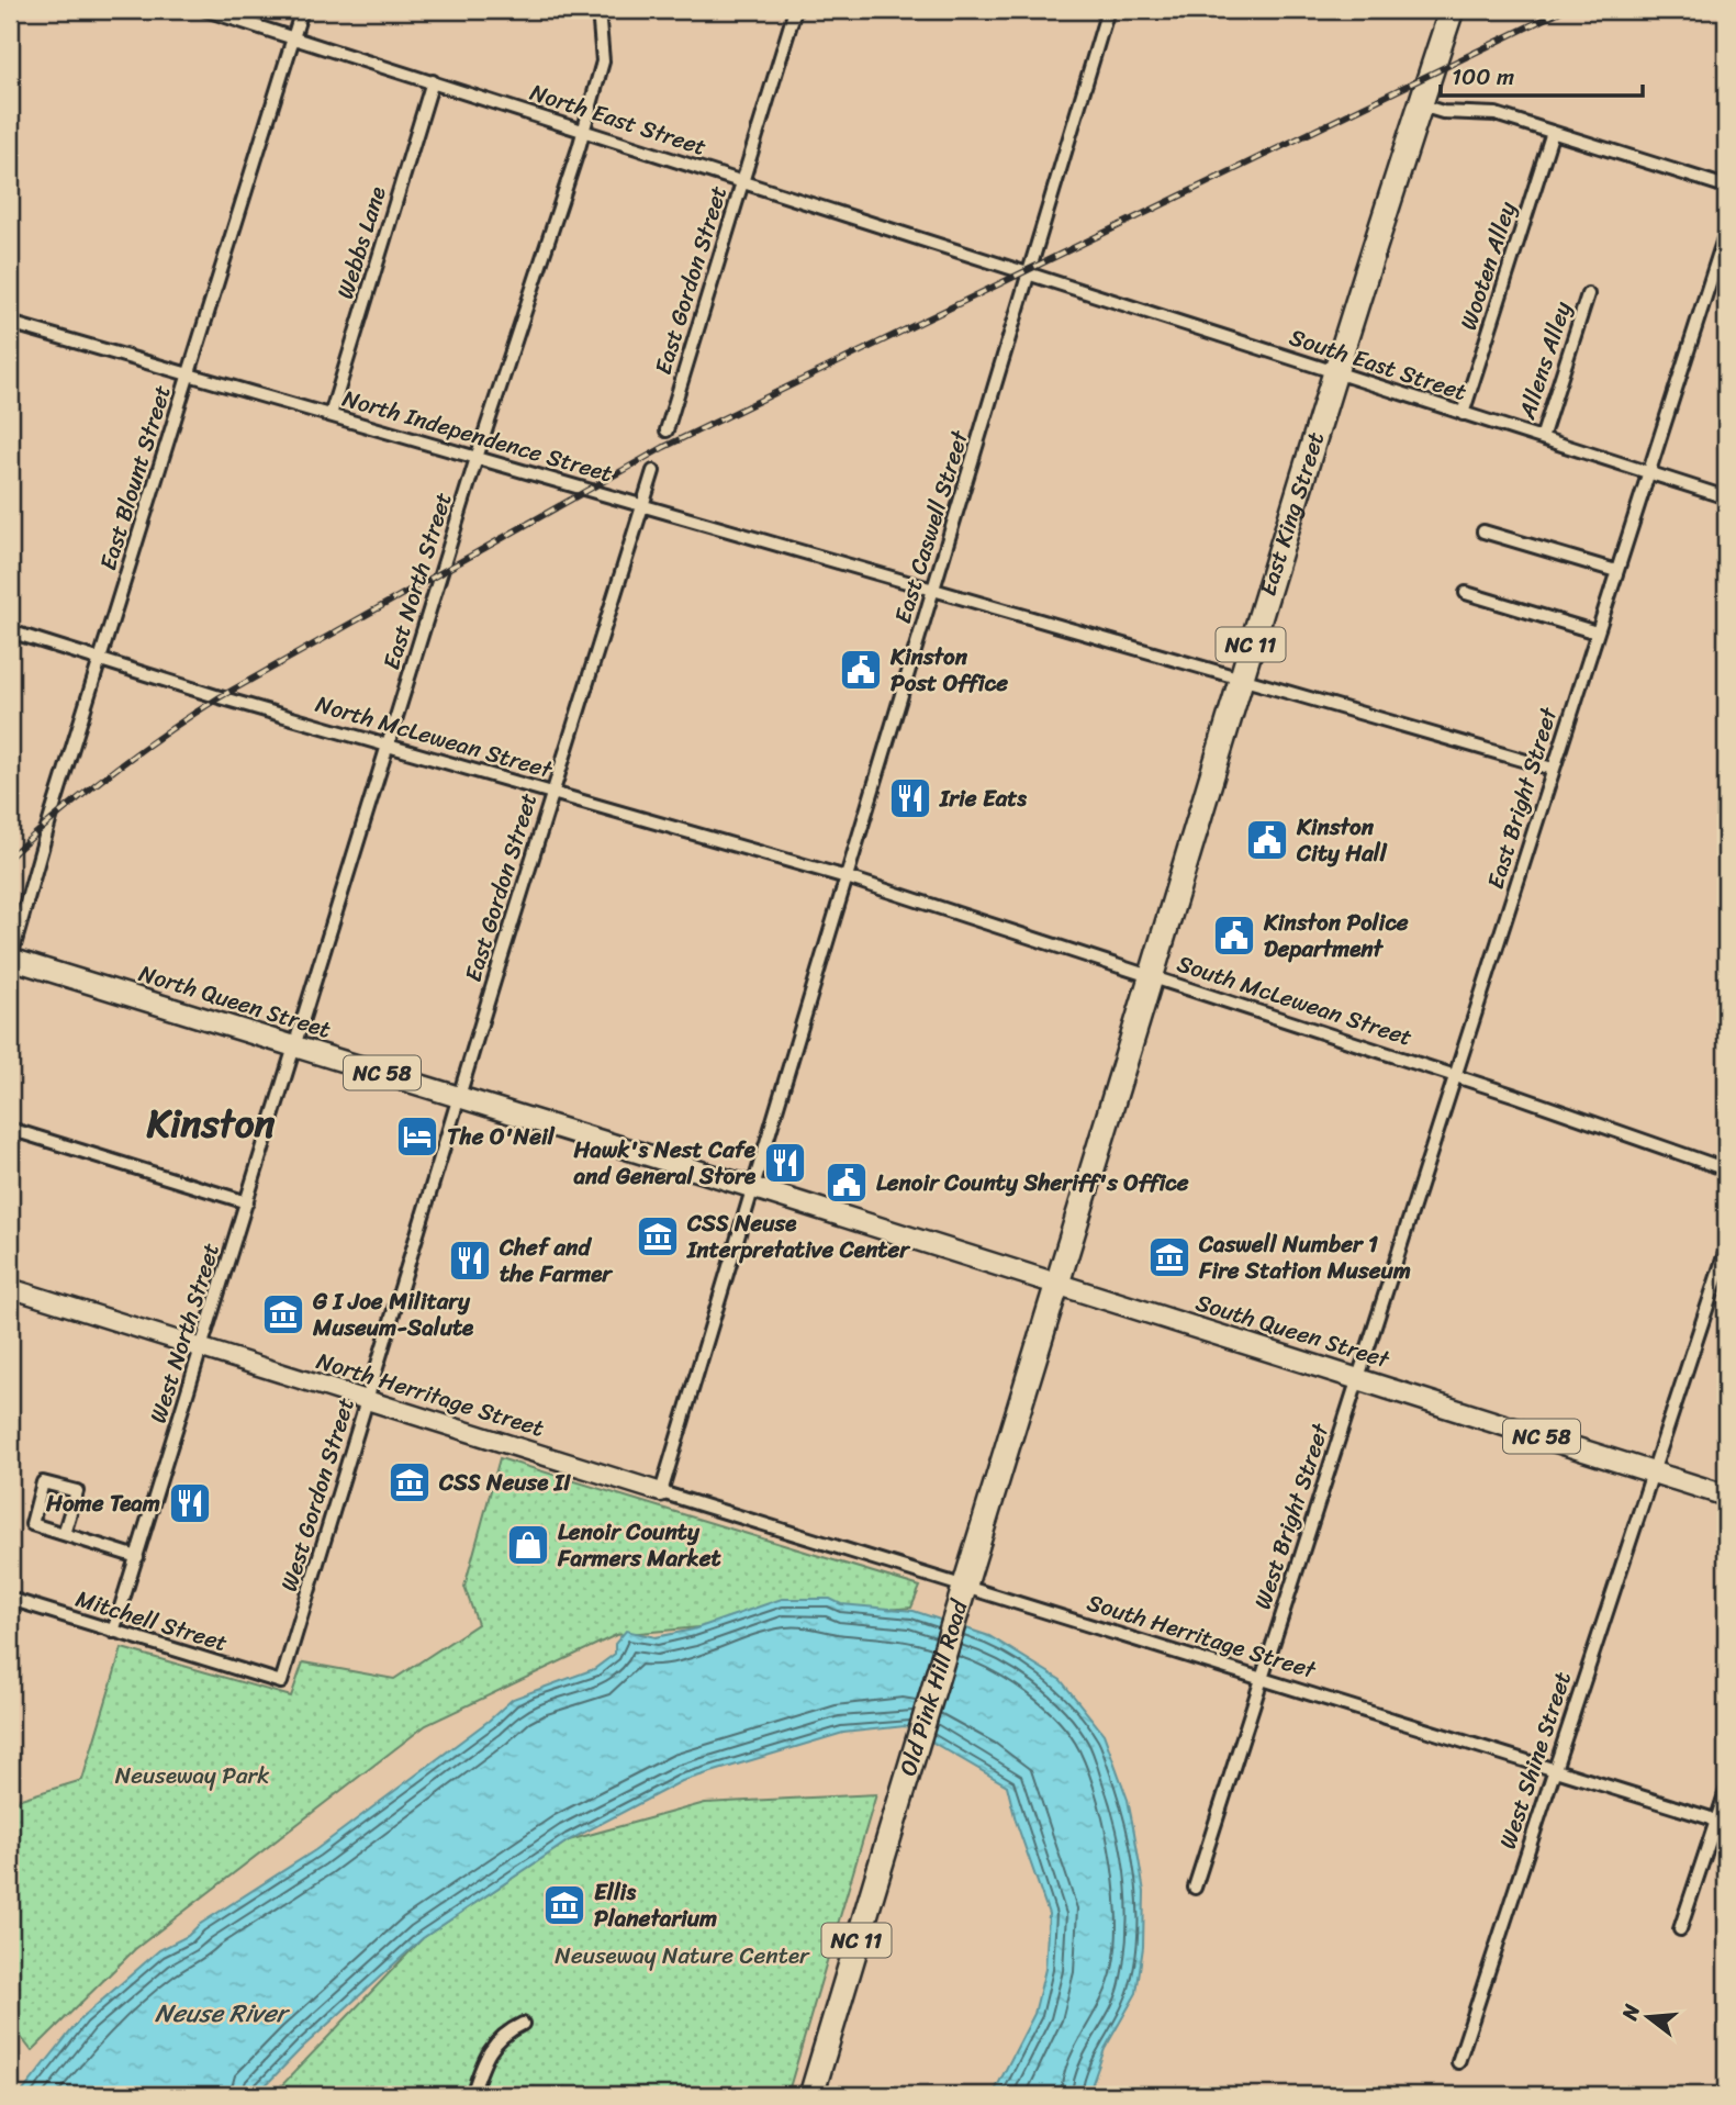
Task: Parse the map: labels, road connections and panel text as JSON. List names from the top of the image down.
{
  "streets": {
    "highway": ["East King Street", "NC 11", "Old Pink Hill Road"],
    "main road": ["North Queen Street", "NC 58", "South Queen Street"],
    "street": [
      "North East Street",
      "Webbs Lane",
      "Wooten Alley",
      "East Gordon Street",
      "Allens Alley",
      "South East Street",
      "North Independence Street",
      "East Blount Street",
      "East Caswell Street",
      "East North Street",
      "North McLewean Street",
      "East Bright Street",
      "South McLewean Street",
      "West North Street",
      "North Herritage Street",
      "West Gordon Street",
      "West Bright Street",
      "Mitchell Street",
      "South Herritage Street",
      "West Shine Street"
    ]
  },
  "crossings": [
    ["North East Street", "Webbs Lane"],
    ["North East Street", "East Gordon Street"],
    ["North East Street", "South East Street"],
    ["North East Street", "East Blount Street"],
    ["North East Street", "East Caswell Street"],
    ["North East Street", "East North Street"],
    ["Webbs Lane", "North Independence Street"],
    ["Wooten Alley", "South East Street"],
    ["East Gordon Street", "North Independence Street"],
    ["East Gordon Street", "North McLewean Street"],
    ["East Gordon Street", "North Queen Street"],
    ["East Gordon Street", "West Gordon Street"],
    ["Allens Alley", "South East Street"],
    ["South East Street", "East King Street"],
    ["South East Street", "East Caswell Street"],
    ["South East Street", "East Bright Street"],
    ["North Independence Street", "East Blount Street"],
    ["North Independence Street", "East King Street"],
    ["North Independence Street", "East Caswell Street"],
    ["North Independence Street", "East North Street"],
    ["North Independence Street", "East Bright Street"],
    ["East Blount Street", "North McLewean Street"],
    ["East Blount Street", "North Queen Street"],
    ["East King Street", "South McLewean Street"],
    ["East King Street", "South Queen Street"],
    ["East King Street", "Old Pink Hill Road"],
    ["East Caswell Street", "North McLewean Street"],
    ["East Caswell Street", "South McLewean Street"],
    ["East Caswell Street", "North Queen Street"],
    ["East Caswell Street", "South Queen Street"],
    ["East Caswell Street", "North Herritage Street"],
    ["East Caswell Street", "South Herritage Street"],
    ["East North Street", "North McLewean Street"],
    ["East North Street", "North Queen Street"],
    ["East North Street", "West North Street"],
    ["North McLewean Street", "South McLewean Street"],
    ["East Bright Street", "South McLewean Street"],
    ["East Bright Street", "South Queen Street"],
    ["East Bright Street", "West Bright Street"],
    ["North Queen Street", "South Queen Street"],
    ["North Queen Street", "West North Street"],
    ["North Queen Street", "West Gordon Street"],
    ["South Queen Street", "West Bright Street"],
    ["South Queen Street", "Old Pink Hill Road"],
    ["South Queen Street", "West Shine Street"],
    ["West North Street", "North Herritage Street"],
    ["West North Street", "Mitchell Street"],
    ["North Herritage Street", "West Gordon Street"],
    ["North Herritage Street", "South Herritage Street"],
    ["West Gordon Street", "Mitchell Street"],
    ["West Bright Street", "South Herritage Street"],
    ["South Herritage Street", "Old Pink Hill Road"],
    ["South Herritage Street", "West Shine Street"]
  ],
  "districts": ["Kinston"],
  "water": ["Neuse River"],
  "parks": ["Neuseway Park", "Neuseway Nature Center"],
  "places": {
    "public building": [
      "Kinston Post Office",
      "Kinston City Hall",
      "Kinston Police Department",
      "Lenoir County Sheriff's Office"
    ],
    "restaurant": [
      "Irie Eats",
      "Hawk's Nest Cafe and General Store",
      "Chef and the Farmer",
      "Home Team"
    ],
    "hotel": ["The O'Neil"],
    "museum": [
      "CSS Neuse Interpretative Center",
      "Caswell Number 1 Fire Station Museum",
      "G I Joe Military Museum-Salute",
      "CSS Neuse II",
      "Ellis Planetarium"
    ],
    "shop": ["Lenoir County Farmers Market"]
  },
  "scale_bar": "100 m",
  "north": "left"
}
